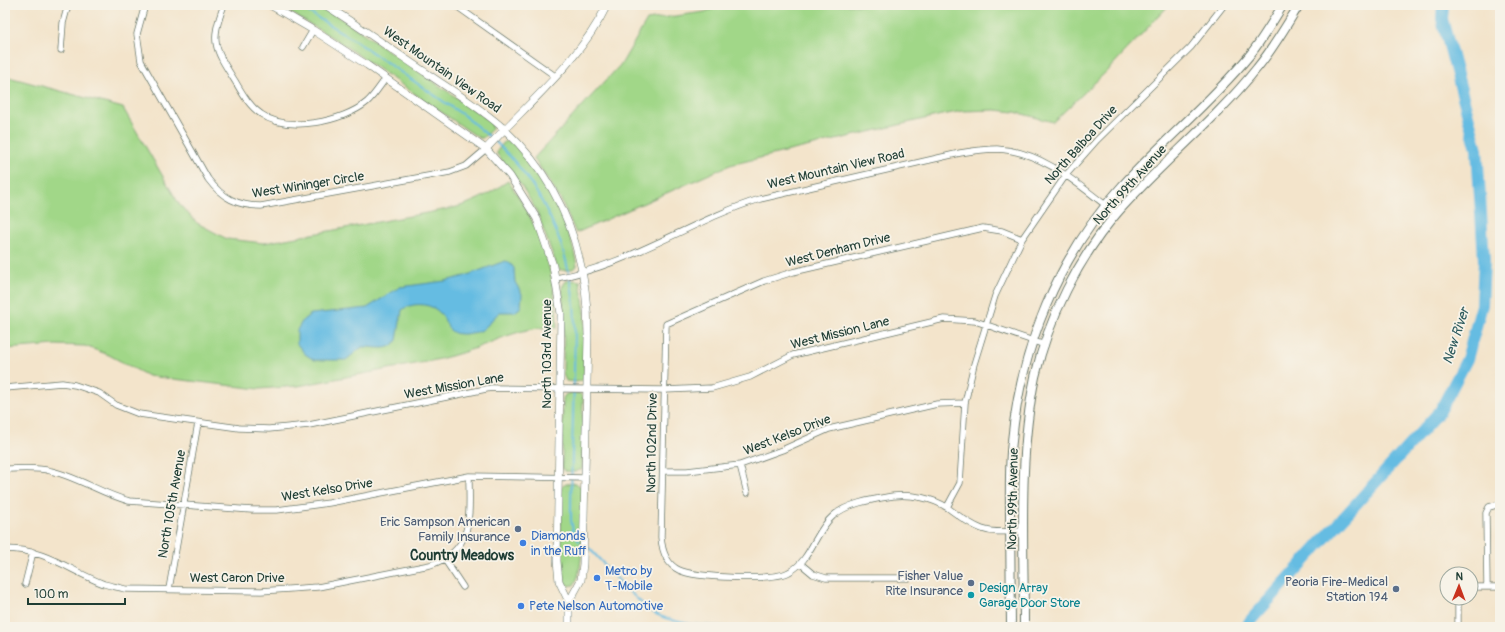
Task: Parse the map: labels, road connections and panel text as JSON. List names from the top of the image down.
{
  "streets": {
    "main road": ["North 99th Avenue"],
    "street": [
      "West Mountain View Road",
      "North Balboa Drive",
      "West Wininger Circle",
      "West Denham Drive",
      "West Mission Lane",
      "North 103rd Avenue",
      "West Kelso Drive",
      "North 102nd Drive",
      "North 105th Avenue",
      "West Caron Drive"
    ]
  },
  "crossings": [
    ["West Mountain View Road", "North Balboa Drive"],
    ["West Mountain View Road", "North 99th Avenue"],
    ["West Mountain View Road", "North 103rd Avenue"],
    ["North Balboa Drive", "West Denham Drive"],
    ["North Balboa Drive", "West Mission Lane"],
    ["North Balboa Drive", "West Kelso Drive"],
    ["West Wininger Circle", "North 103rd Avenue"],
    ["North 99th Avenue", "West Mission Lane"],
    ["West Denham Drive", "North 102nd Drive"],
    ["West Mission Lane", "North 103rd Avenue"],
    ["West Mission Lane", "North 102nd Drive"],
    ["West Mission Lane", "North 105th Avenue"],
    ["North 103rd Avenue", "West Kelso Drive"],
    ["West Kelso Drive", "North 102nd Drive"],
    ["West Kelso Drive", "North 105th Avenue"],
    ["North 105th Avenue", "West Caron Drive"]
  ],
  "districts": ["Country Meadows"],
  "water": ["New River"],
  "places": [
    "Eric Sampson American Family Insurance",
    "Diamonds in the Ruff",
    "Metro by T-Mobile",
    "Fisher Value Rite Insurance",
    "Peoria Fire-Medical Station 194",
    "Design Array Garage Door Store",
    "Pete Nelson Automotive"
  ],
  "scale_bar": "100 m",
  "north": "top"
}
